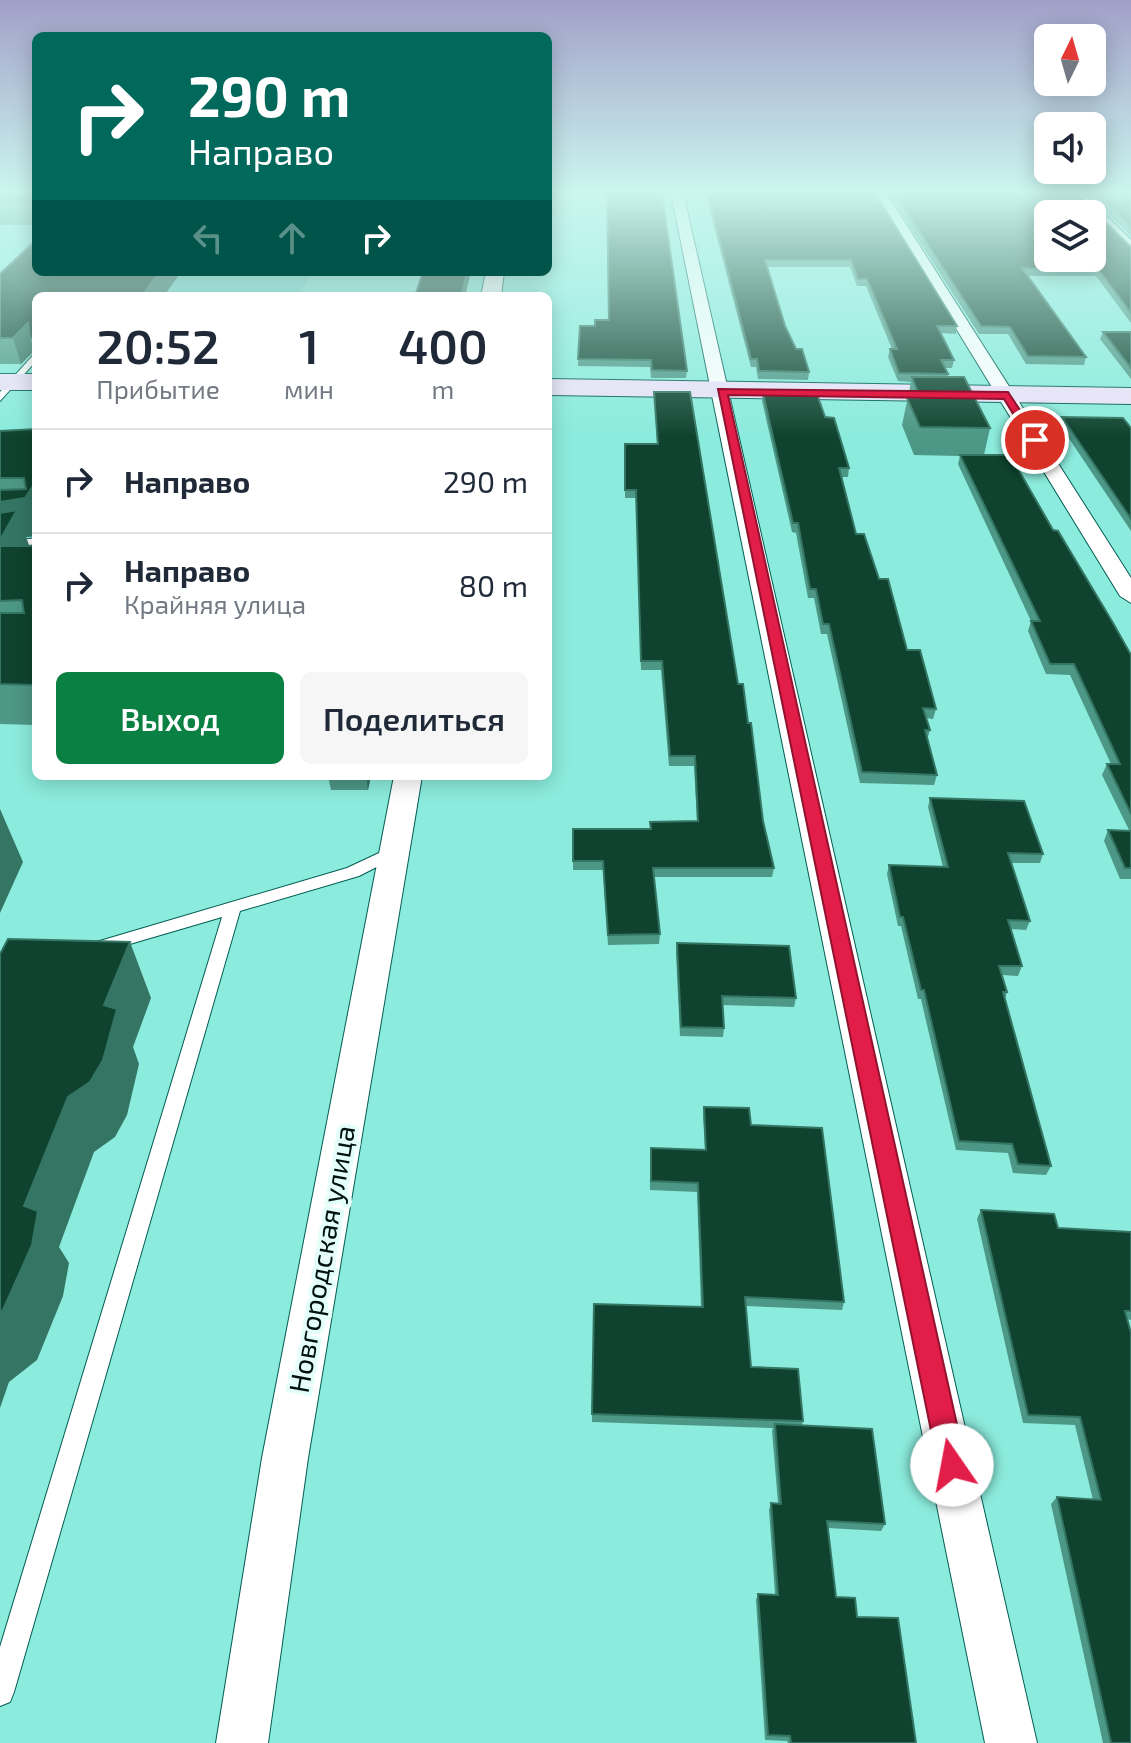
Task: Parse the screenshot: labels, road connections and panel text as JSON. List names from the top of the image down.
{
  "streets": {
    "street": ["Новгородская улица"]
  },
  "north": "top",
  "page": {
    "turn": ["290 m", "Направо"],
    "eta": [
      "20:52",
      "Прибытие",
      "1",
      "мин",
      "400",
      "m"
    ],
    "list": [
      {
        "name": "Направо",
        "value": "290 m"
      },
      {
        "name": "Направо",
        "note": "Крайняя улица",
        "value": "80 m"
      }
    ],
    "buttons": ["Выход", "Поделиться"]
  }
}
